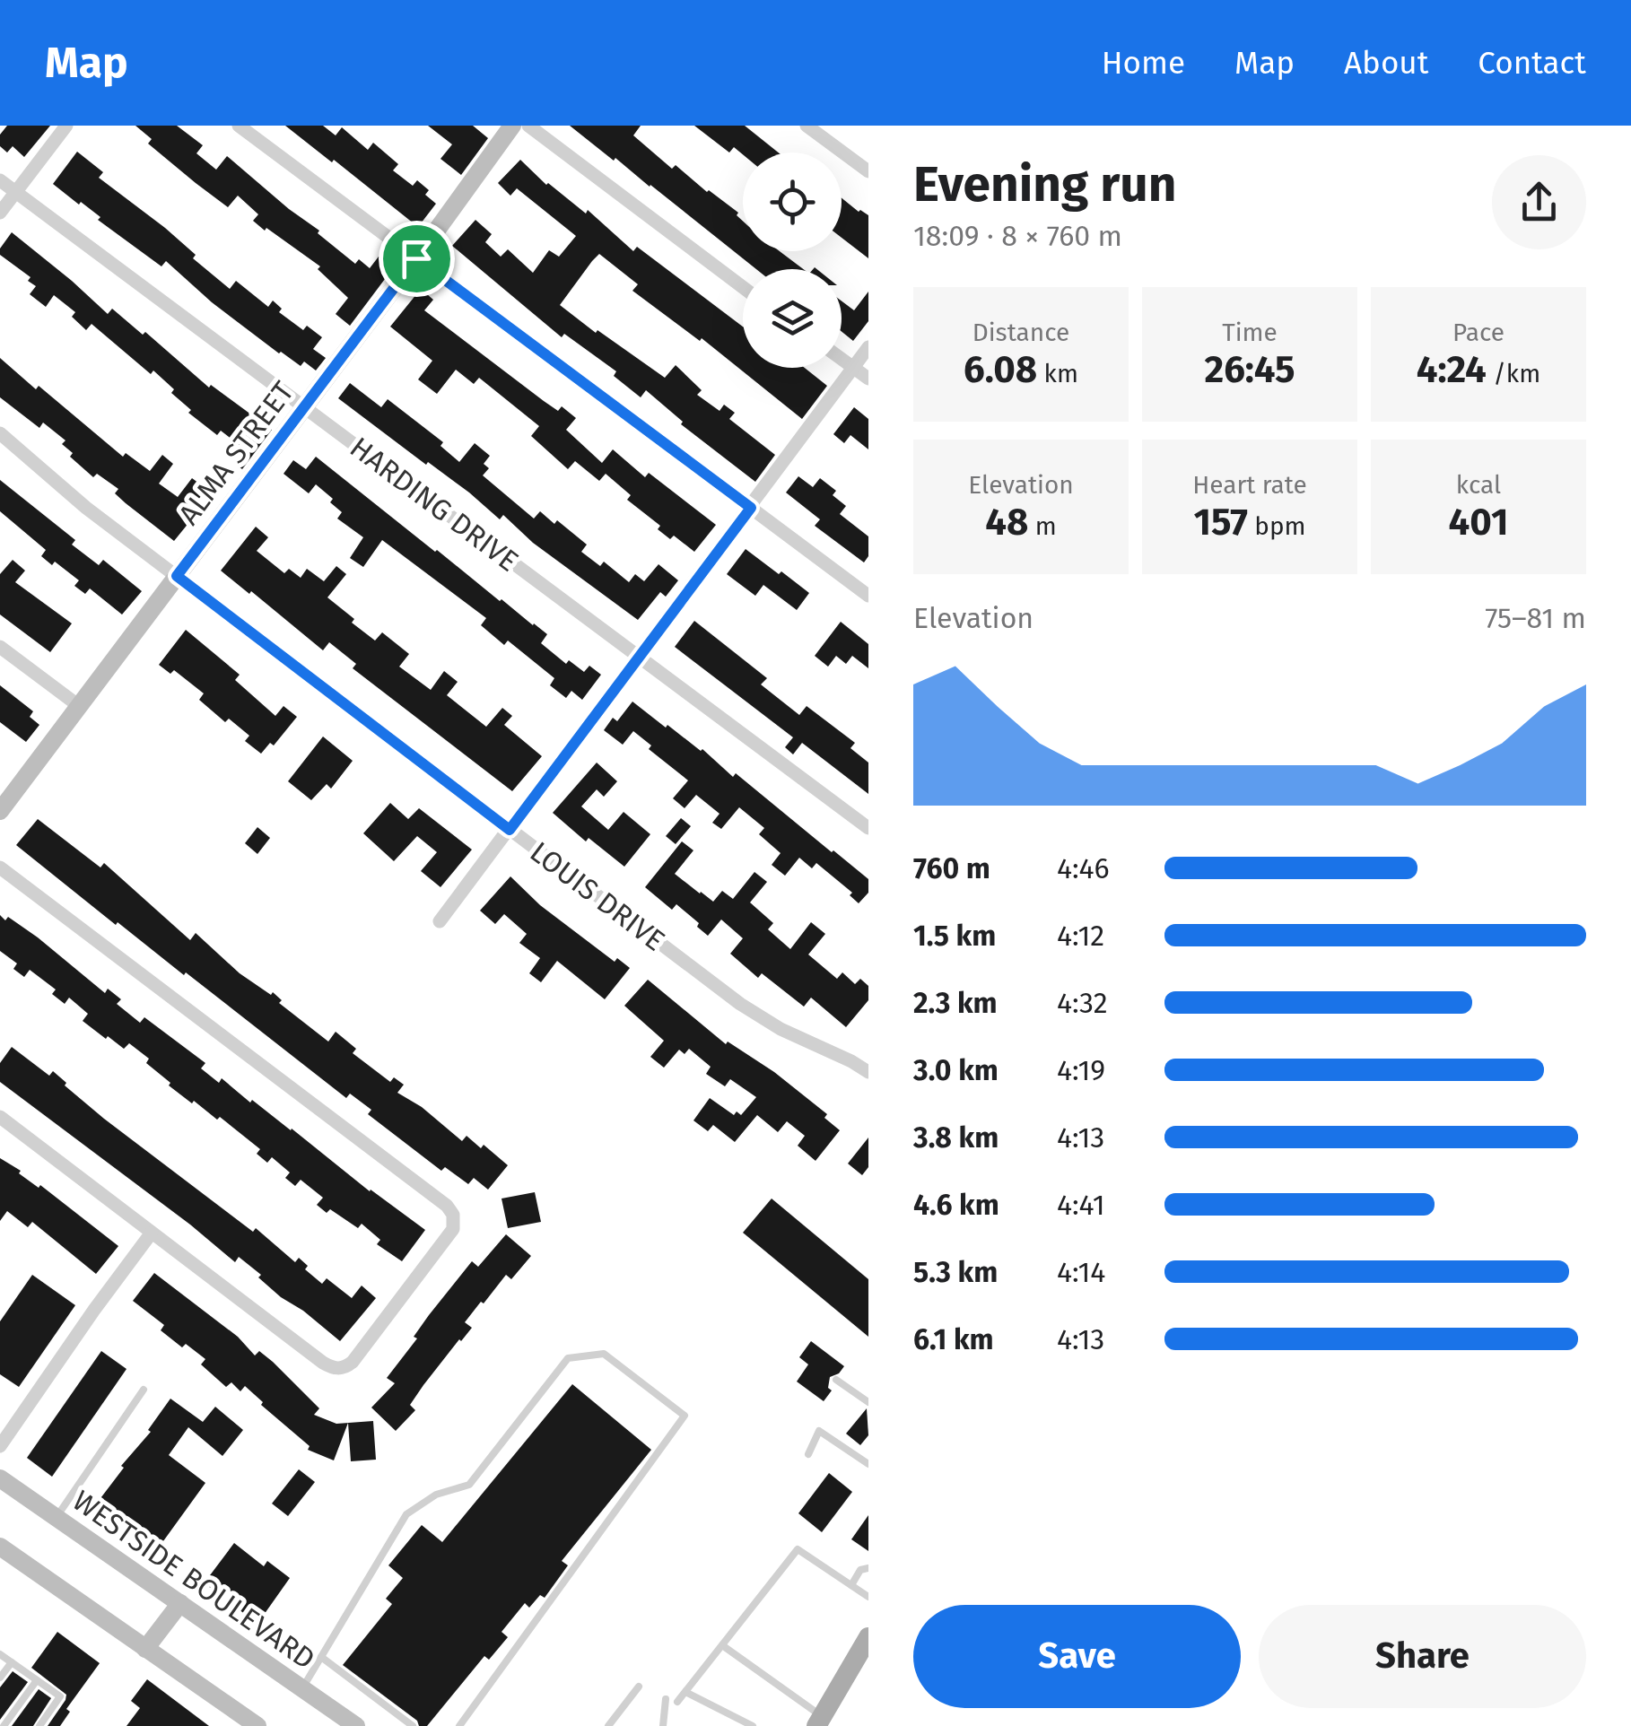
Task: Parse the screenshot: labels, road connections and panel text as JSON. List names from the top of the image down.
{
  "streets": {
    "street": [
      "ALMA STREET",
      "HARDING DRIVE",
      "LOUIS DRIVE",
      "WESTSIDE BOULEVARD"
    ]
  },
  "crossings": [
    ["ALMA STREET", "HARDING DRIVE"],
    ["ALMA STREET", "LOUIS DRIVE"]
  ],
  "page": {
    "header": "Map",
    "nav": [
      "Home",
      "Map",
      "About",
      "Contact"
    ],
    "heading": ["Evening run", "18:09 · 8 × 760 m"],
    "stats": [
      ["Distance", "6.08 km"],
      ["Time", "26:45"],
      ["Pace", "4:24 /km"],
      ["Elevation", "48 m"],
      ["Heart rate", "157 bpm"],
      ["kcal", "401"]
    ],
    "chart": ["Elevation", "75–81 m"],
    "list": [
      {
        "name": "760 m",
        "note": "4:46"
      },
      {
        "name": "1.5 km",
        "note": "4:12"
      },
      {
        "name": "2.3 km",
        "note": "4:32"
      },
      {
        "name": "3.0 km",
        "note": "4:19"
      },
      {
        "name": "3.8 km",
        "note": "4:13"
      },
      {
        "name": "4.6 km",
        "note": "4:41"
      },
      {
        "name": "5.3 km",
        "note": "4:14"
      },
      {
        "name": "6.1 km",
        "note": "4:13"
      }
    ],
    "buttons": ["Save", "Share"]
  }
}
